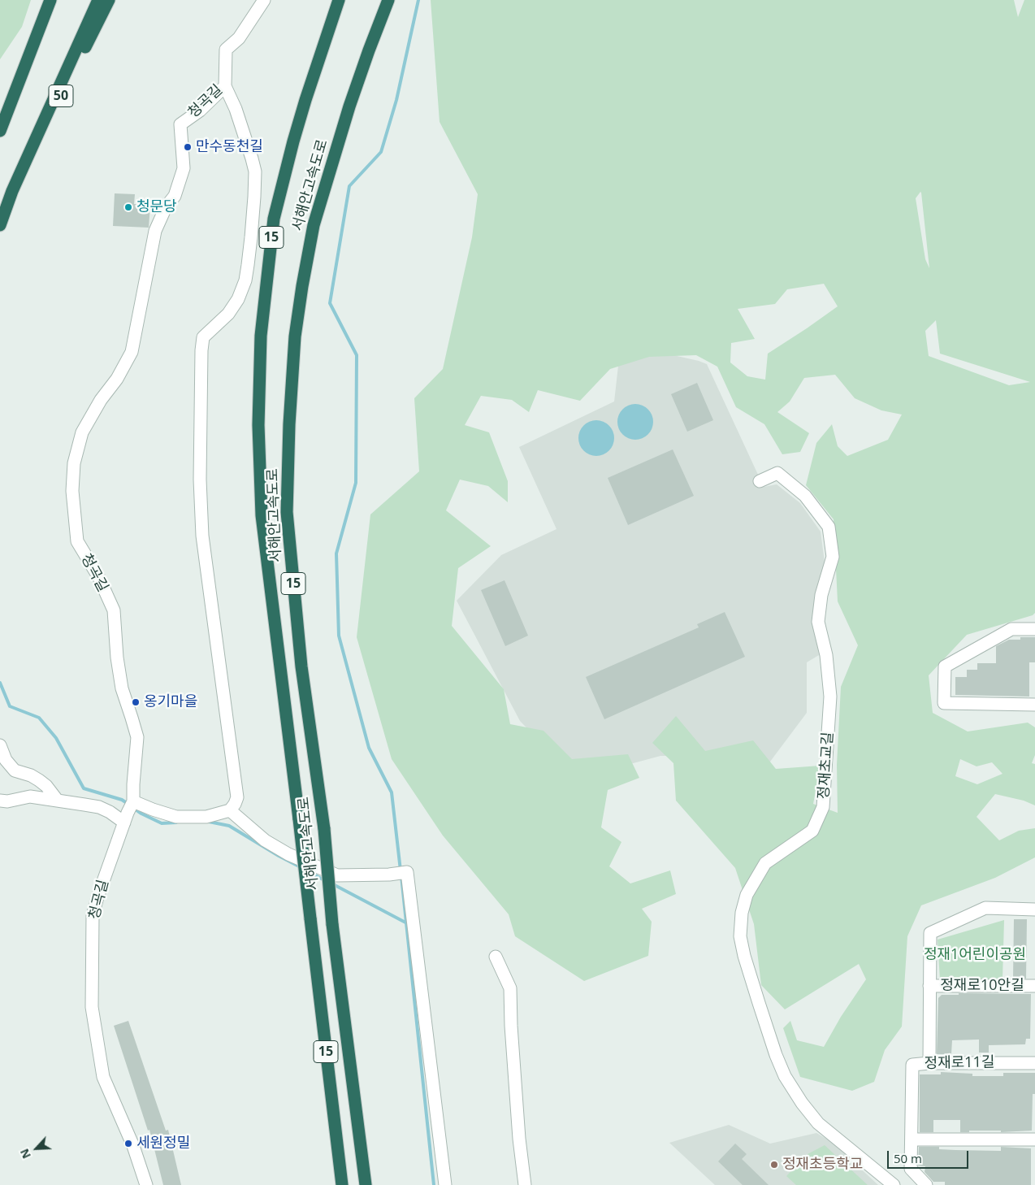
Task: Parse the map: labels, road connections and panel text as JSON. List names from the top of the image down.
{
  "streets": {
    "highway": ["50", "서해안고속도로", "15"],
    "street": [
      "청곡길",
      "정재초교길",
      "정재로10안길",
      "정재로11길"
    ]
  },
  "parks": ["정재1어린이공원"],
  "places": [
    "만수동천길",
    "청문당",
    "옹기마을",
    "세원정밀",
    "정재초등학교"
  ],
  "scale_bar": "50 m",
  "north": "bottom left"
}
